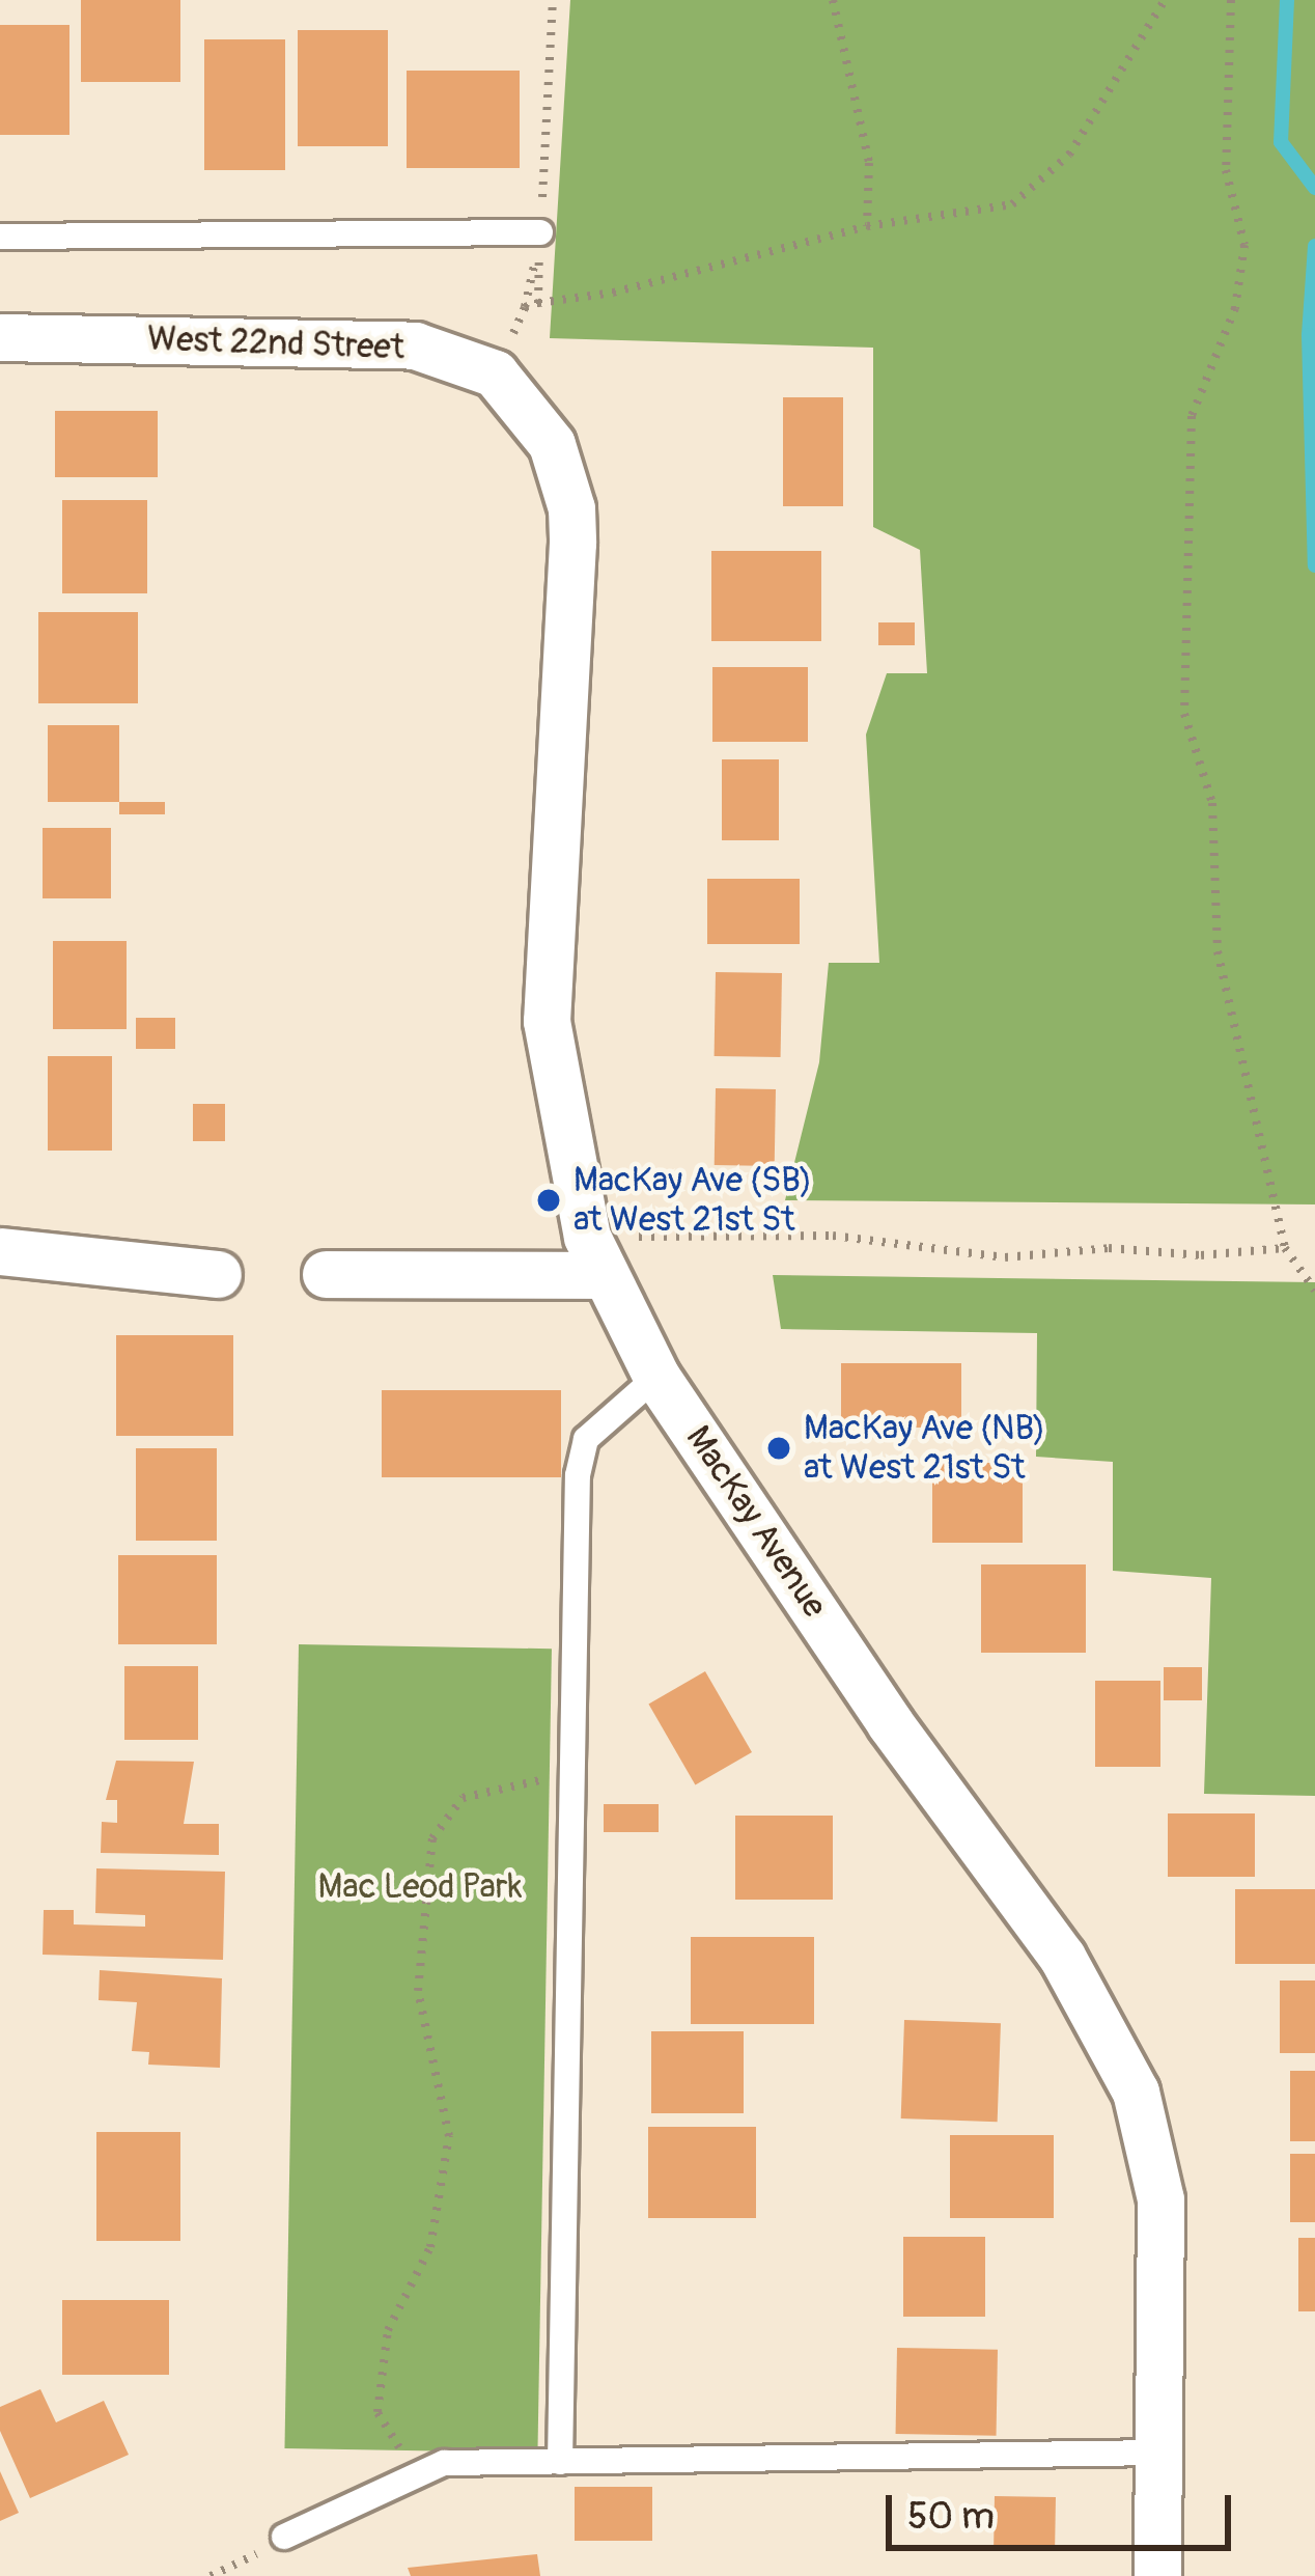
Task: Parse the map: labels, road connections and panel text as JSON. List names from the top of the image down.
{
  "streets": {
    "street": ["West 22nd Street", "MacKay Avenue"]
  },
  "crossings": [
    ["West 22nd Street", "MacKay Avenue"]
  ],
  "parks": ["Mac Leod Park"],
  "places": ["MacKay Ave (SB) at West 21st St", "MacKay Ave (NB) at West 21st St"],
  "scale_bar": "50 m"
}
